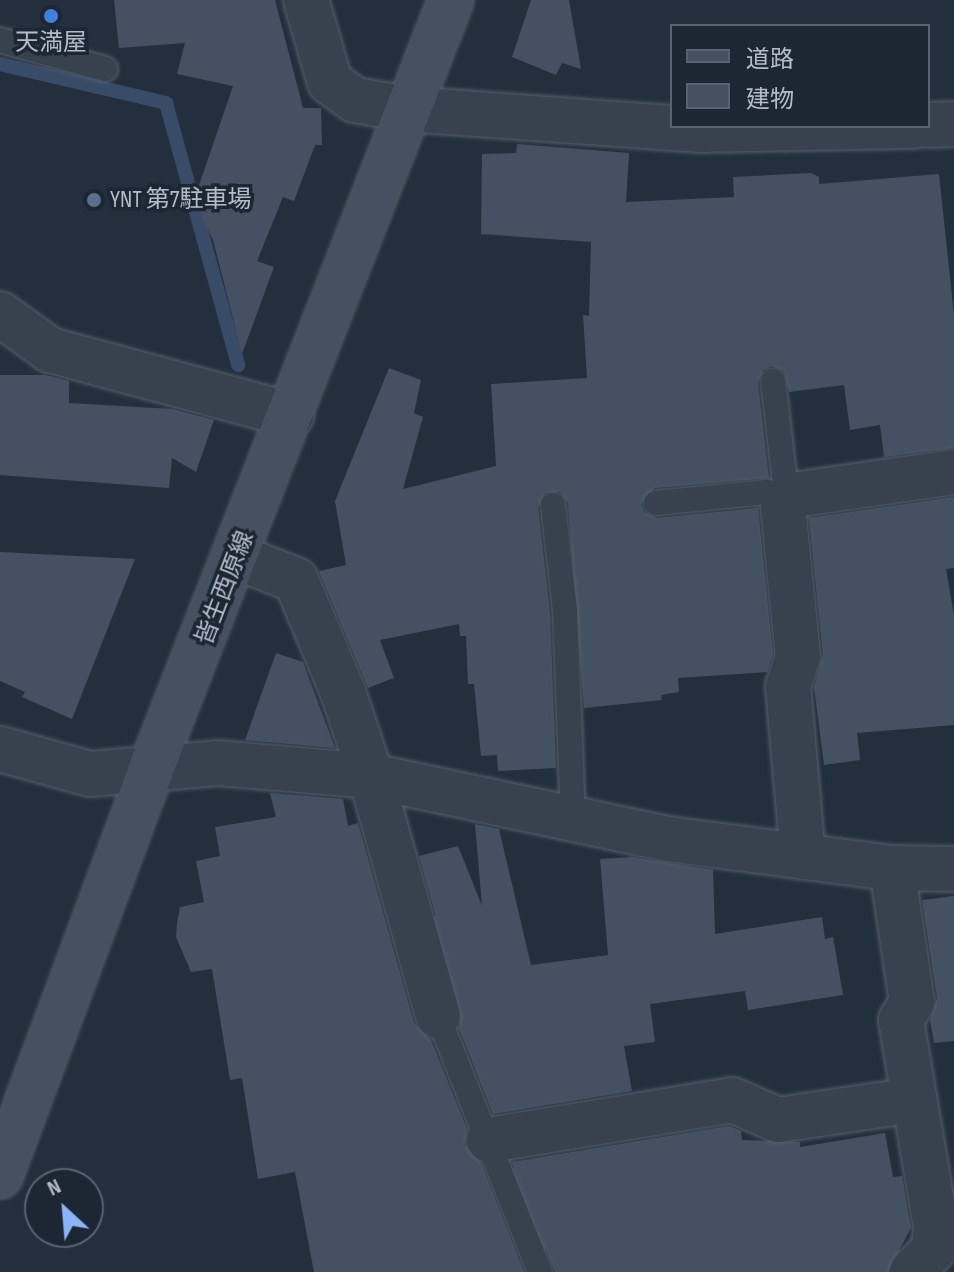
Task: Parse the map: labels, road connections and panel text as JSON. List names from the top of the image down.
{
  "streets": {
    "main road": ["皆生西原線"]
  },
  "places": ["天満屋", "YNT 第7駐車場"],
  "legend": ["道路", "建物"],
  "north": "top left"
}
